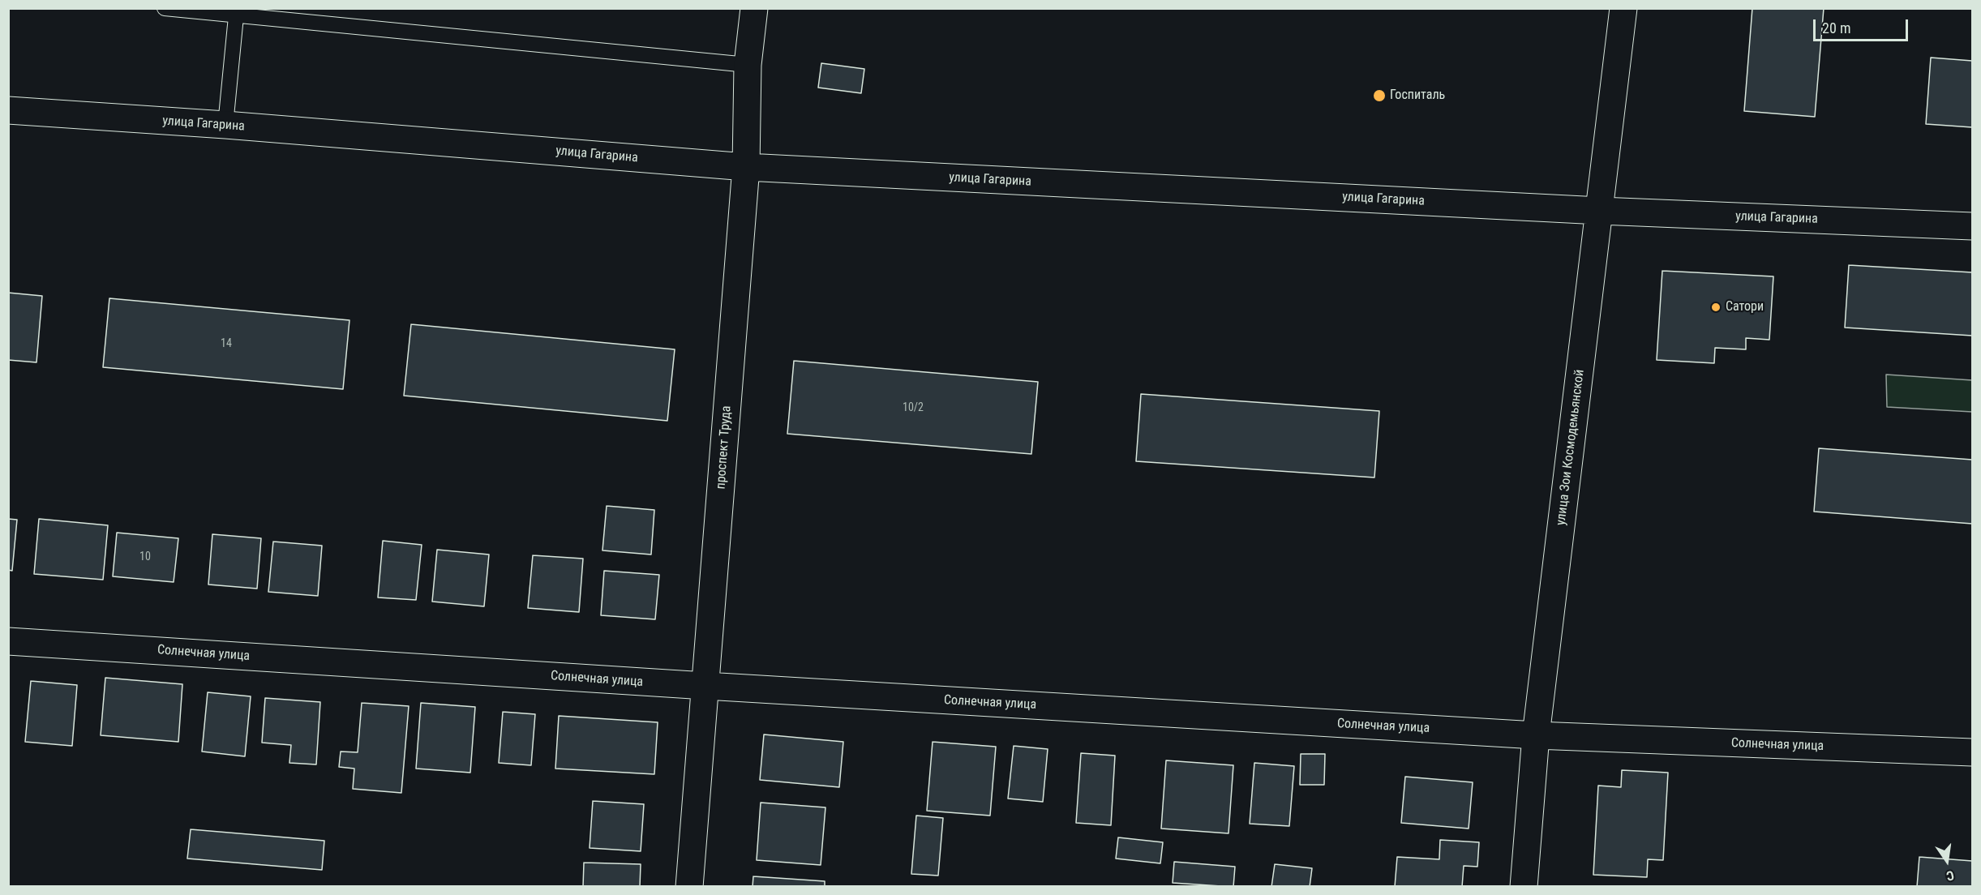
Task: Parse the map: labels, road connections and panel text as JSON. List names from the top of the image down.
{
  "streets": {
    "street": [
      "улица Гагарина",
      "проспект Труда",
      "улица Зои Космодемьянской",
      "Солнечная улица"
    ]
  },
  "crossings": [
    ["улица Гагарина", "проспект Труда"],
    ["улица Гагарина", "улица Зои Космодемьянской"],
    ["проспект Труда", "Солнечная улица"],
    ["улица Зои Космодемьянской", "Солнечная улица"]
  ],
  "places": ["Госпиталь", "Сатори"],
  "house_numbers": ["14", "10/2", "10"],
  "scale_bar": "20 m",
  "north": "bottom"
}
